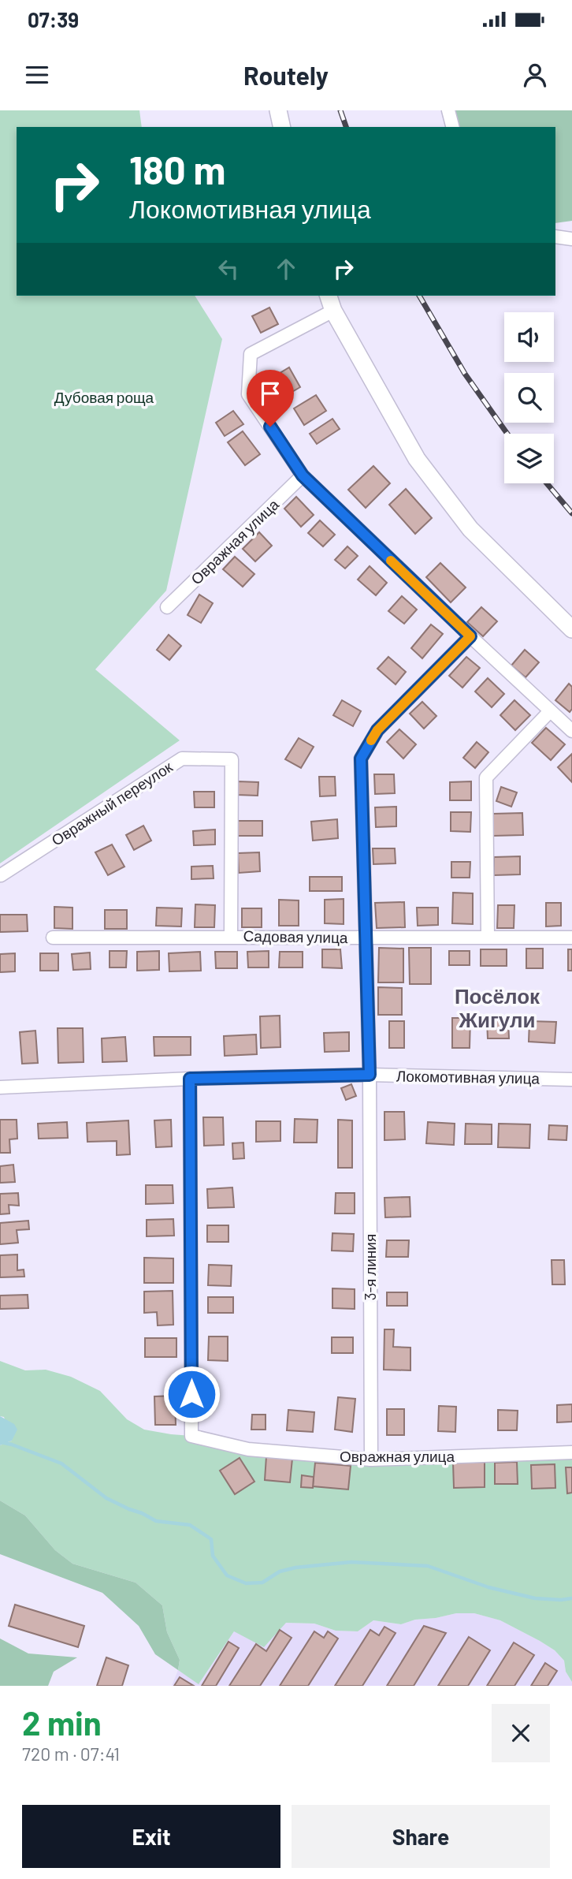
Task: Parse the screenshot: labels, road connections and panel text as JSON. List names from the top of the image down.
{
  "streets": {
    "street": [
      "Овражная улица",
      "Овражный переулок",
      "Садовая улица",
      "Локомотивная улица",
      "3-я линия"
    ]
  },
  "crossings": [
    ["Овражная улица", "Локомотивная улица"],
    ["Овражная улица", "3-я линия"],
    ["Овражный переулок", "Садовая улица"],
    ["Садовая улица", "3-я линия"],
    ["Локомотивная улица", "3-я линия"]
  ],
  "districts": ["Посёлок Жигули"],
  "parks": ["Дубовая роща"],
  "page": {
    "status": "07:39",
    "header": "Routely",
    "turn": ["180 m", "Локомотивная улица"],
    "heading": ["2 min", "720 m · 07:41"],
    "buttons": ["Exit", "Share"]
  }
}
